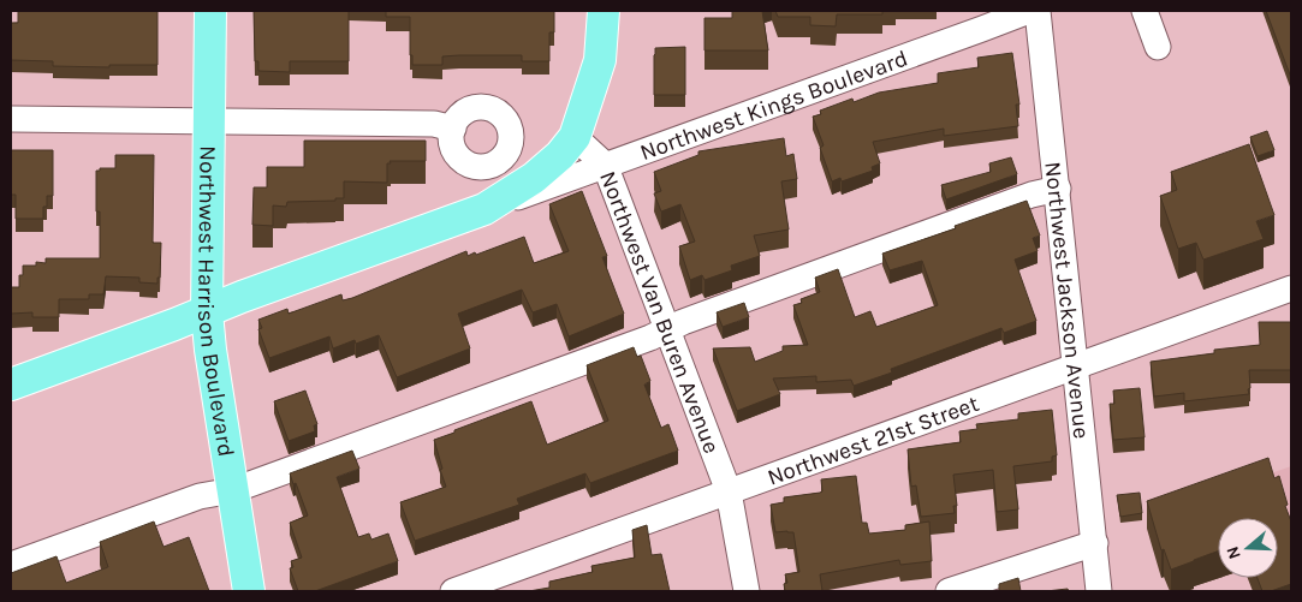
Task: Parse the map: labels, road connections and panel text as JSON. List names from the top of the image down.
{
  "streets": {
    "main road": ["Northwest Kings Boulevard", "Northwest Harrison Boulevard"],
    "street": ["Northwest Jackson Avenue", "Northwest Van Buren Avenue", "Northwest 21st Street"]
  },
  "crossings": [
    ["Northwest Kings Boulevard", "Northwest Harrison Boulevard"],
    ["Northwest Kings Boulevard", "Northwest Van Buren Avenue"],
    ["Northwest Jackson Avenue", "Northwest 21st Street"],
    ["Northwest Van Buren Avenue", "Northwest 21st Street"]
  ],
  "north": "left"
}
